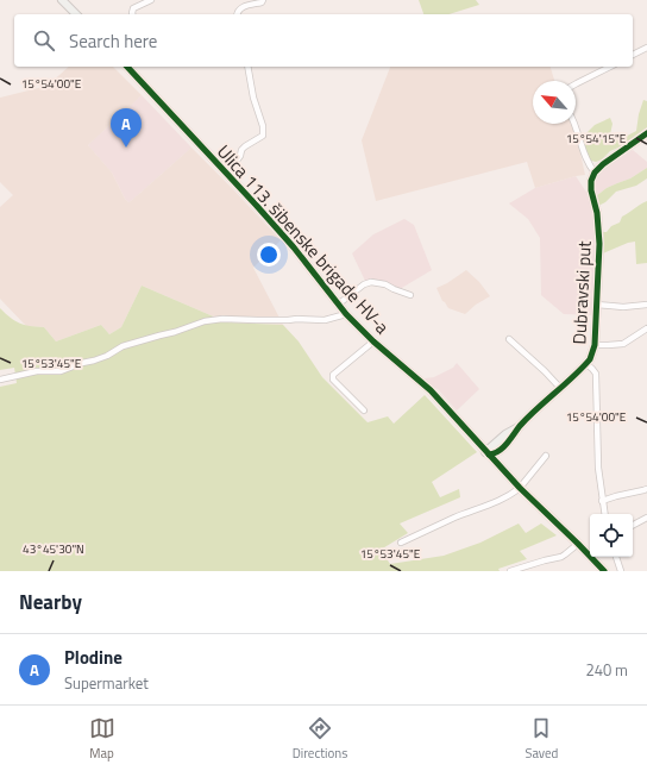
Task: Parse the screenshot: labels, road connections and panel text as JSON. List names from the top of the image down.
{
  "streets": {
    "main road": ["Ulica 113. šibenske brigade HV-a", "Dubravski put"]
  },
  "crossings": [
    ["Ulica 113. šibenske brigade HV-a", "Dubravski put"]
  ],
  "north": "top left",
  "page": {
    "search": "Search here",
    "pins": "A",
    "heading": "Nearby",
    "list": [
      {
        "mark": "A",
        "name": "Plodine",
        "note": "Supermarket",
        "value": "240 m"
      }
    ],
    "nav": ["Map", "Directions", "Saved"]
  },
  "coordinates": [
    "15°54'00\"E",
    "15°54'15\"E",
    "15°53'45\"E",
    "43°45'30\"N"
  ]
}
